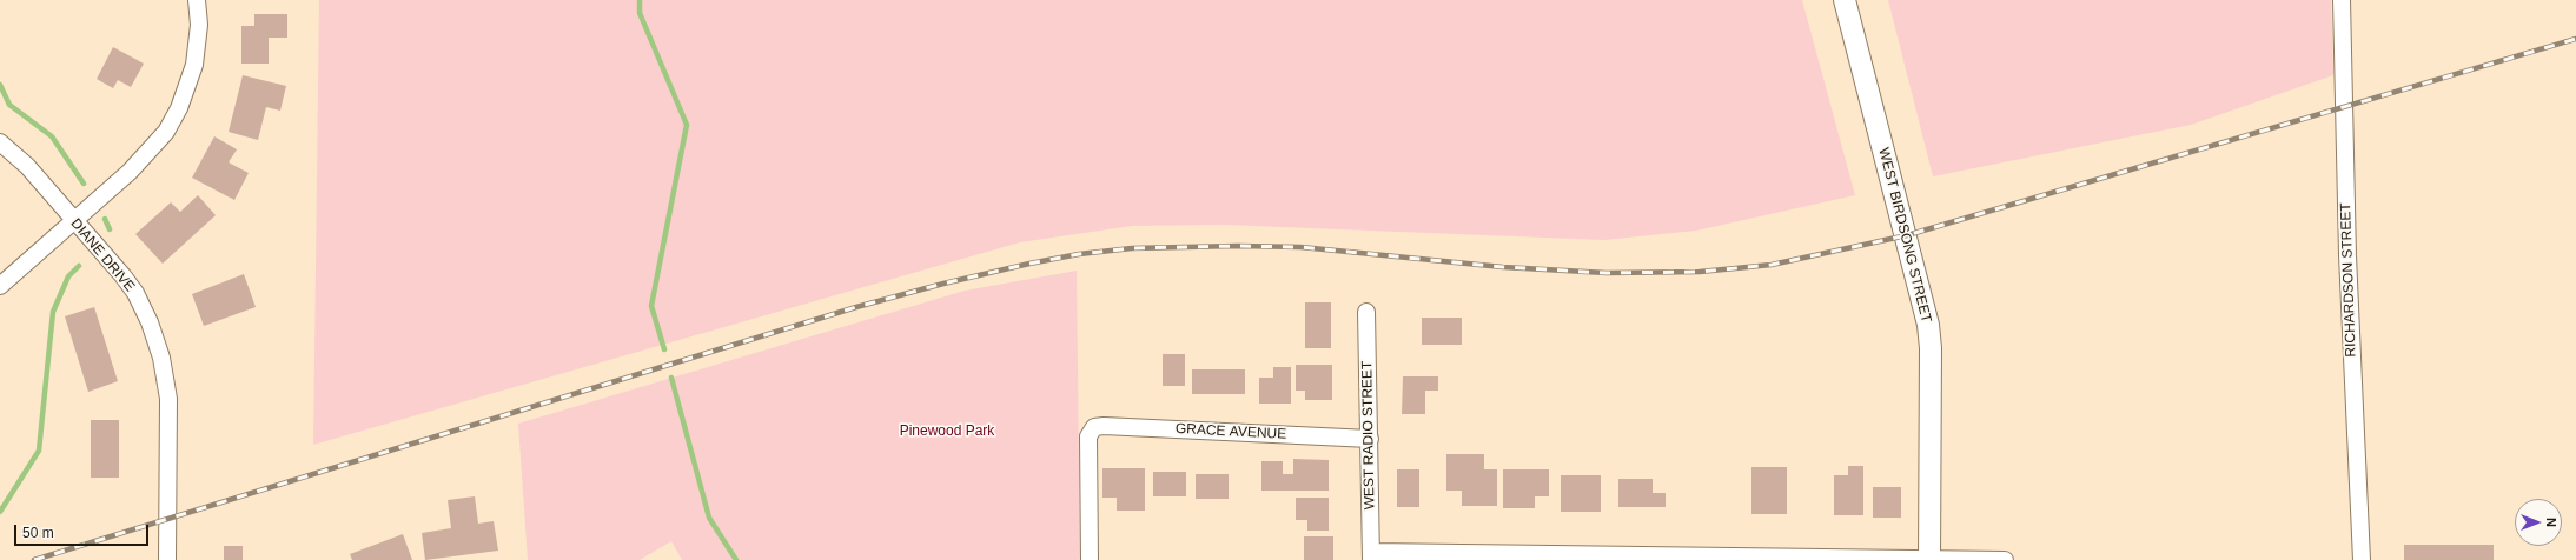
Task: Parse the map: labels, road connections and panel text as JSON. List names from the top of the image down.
{
  "streets": {
    "street": [
      "WEST BIRDSONG STREET",
      "DIANE DRIVE",
      "RICHARDSON STREET",
      "GRACE AVENUE",
      "WEST RADIO STREET"
    ]
  },
  "crossings": [
    ["GRACE AVENUE", "WEST RADIO STREET"]
  ],
  "parks": ["Pinewood Park"],
  "scale_bar": "50 m",
  "north": "right"
}
